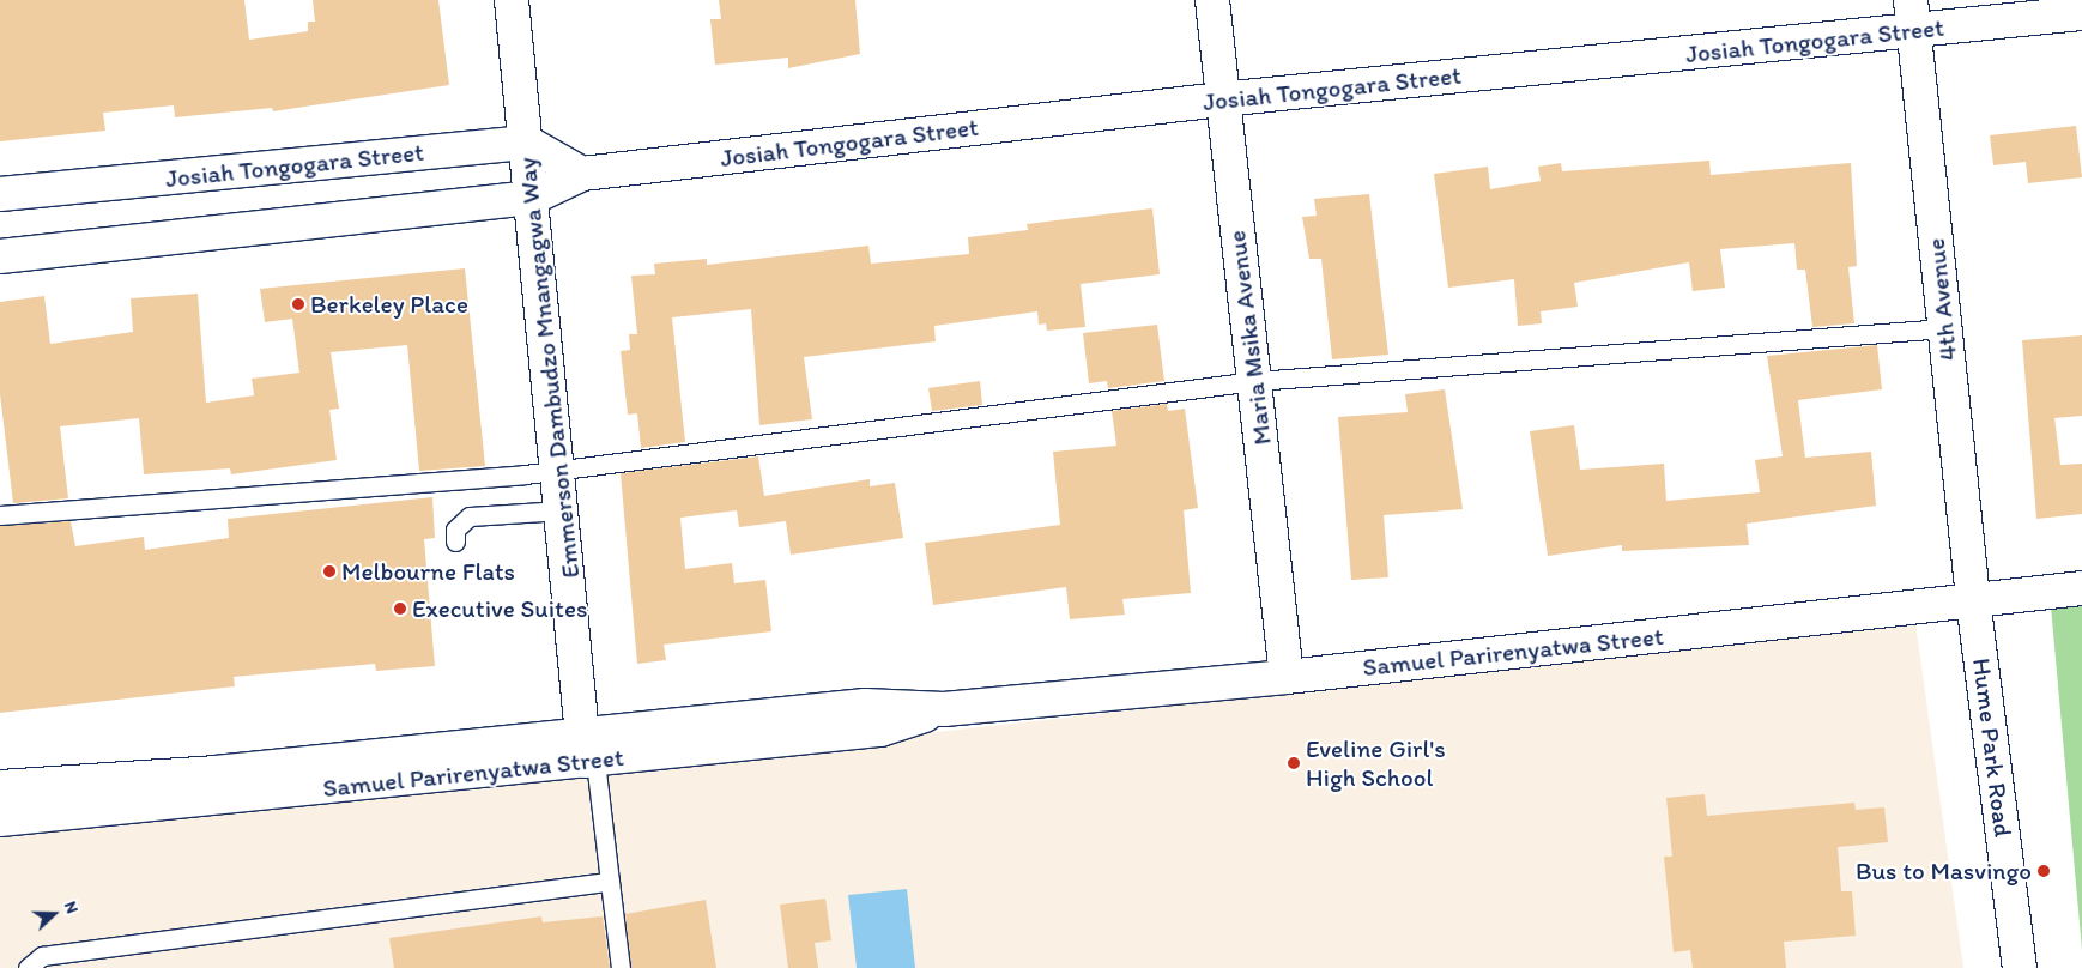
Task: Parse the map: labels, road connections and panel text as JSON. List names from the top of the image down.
{
  "streets": {
    "street": [
      "Josiah Tongogara Street",
      "4th Avenue",
      "Maria Msika Avenue",
      "Emmerson Dambudzo Mnangagwa Way",
      "Samuel Parirenyatwa Street",
      "Hume Park Road"
    ]
  },
  "crossings": [
    ["Josiah Tongogara Street", "4th Avenue"],
    ["Josiah Tongogara Street", "Maria Msika Avenue"],
    ["Josiah Tongogara Street", "Emmerson Dambudzo Mnangagwa Way"],
    ["4th Avenue", "Samuel Parirenyatwa Street"],
    ["4th Avenue", "Hume Park Road"],
    ["Maria Msika Avenue", "Samuel Parirenyatwa Street"],
    ["Emmerson Dambudzo Mnangagwa Way", "Samuel Parirenyatwa Street"],
    ["Samuel Parirenyatwa Street", "Hume Park Road"]
  ],
  "places": [
    "Berkeley Place",
    "Melbourne Flats",
    "Executive Suites",
    "Eveline Girl's High School",
    "Bus to Masvingo"
  ],
  "north": "right"
}
